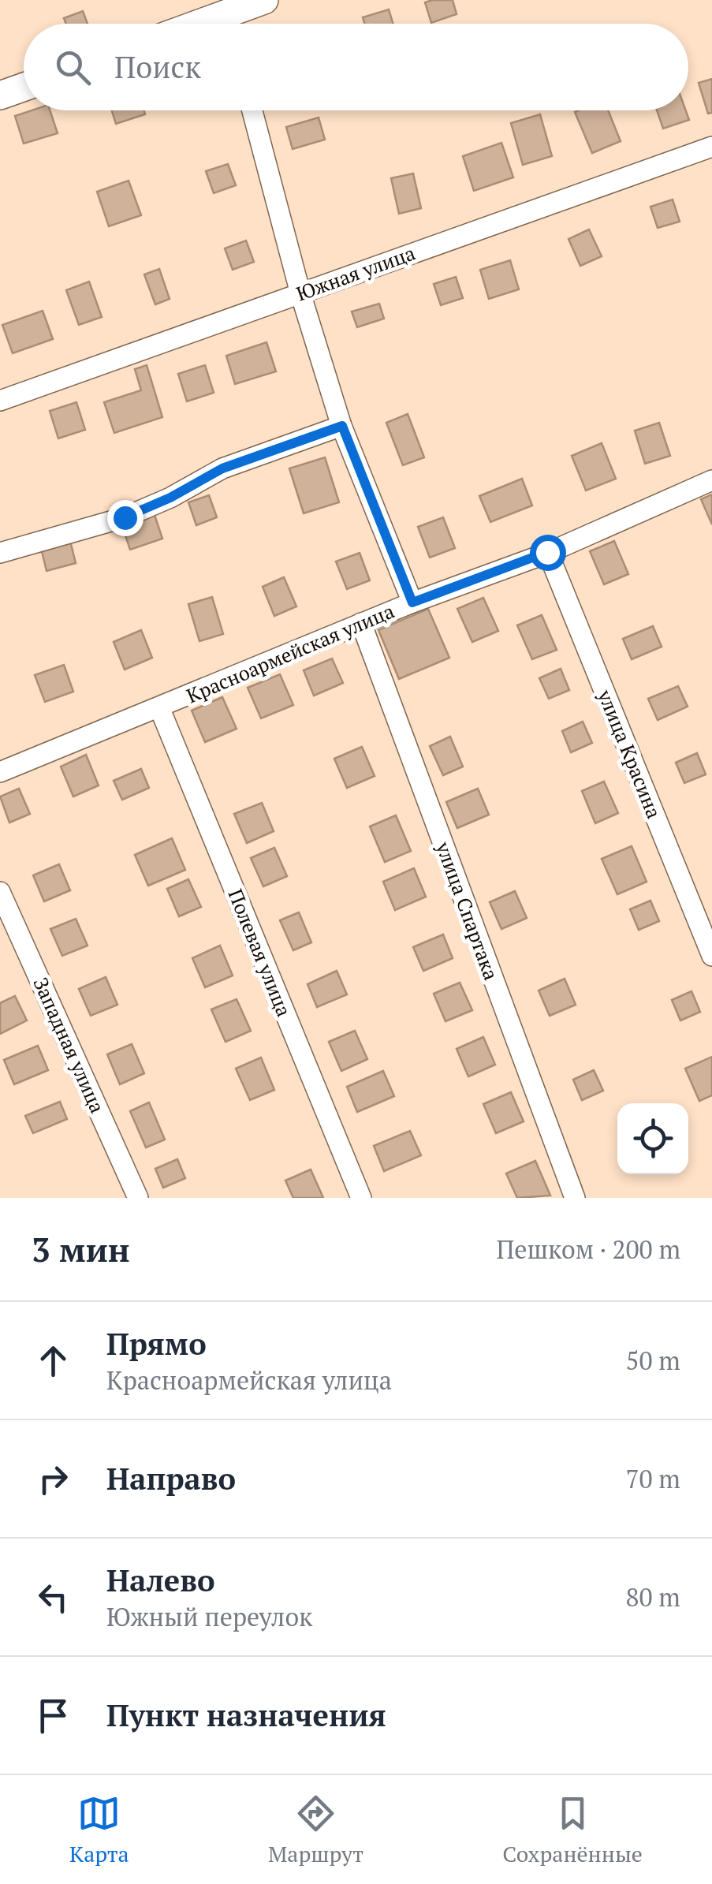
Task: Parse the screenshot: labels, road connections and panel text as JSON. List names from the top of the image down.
{
  "streets": {
    "street": [
      "Южная улица",
      "Красноармейская улица",
      "улица Красина",
      "улица Спартака",
      "Полевая улица",
      "Западная улица"
    ]
  },
  "crossings": [
    ["Красноармейская улица", "улица Красина"],
    ["Красноармейская улица", "улица Спартака"],
    ["Красноармейская улица", "Полевая улица"]
  ],
  "page": {
    "search": "Поиск",
    "heading": ["3 мин", "Пешком · 200 m"],
    "list": [
      ["Прямо", "Красноармейская улица", "50 m"],
      ["Направо", "70 m"],
      ["Налево", "Южный переулок", "80 m"],
      "Пункт назначения"
    ],
    "nav": ["Карта", "Маршрут", "Сохранённые"]
  }
}
